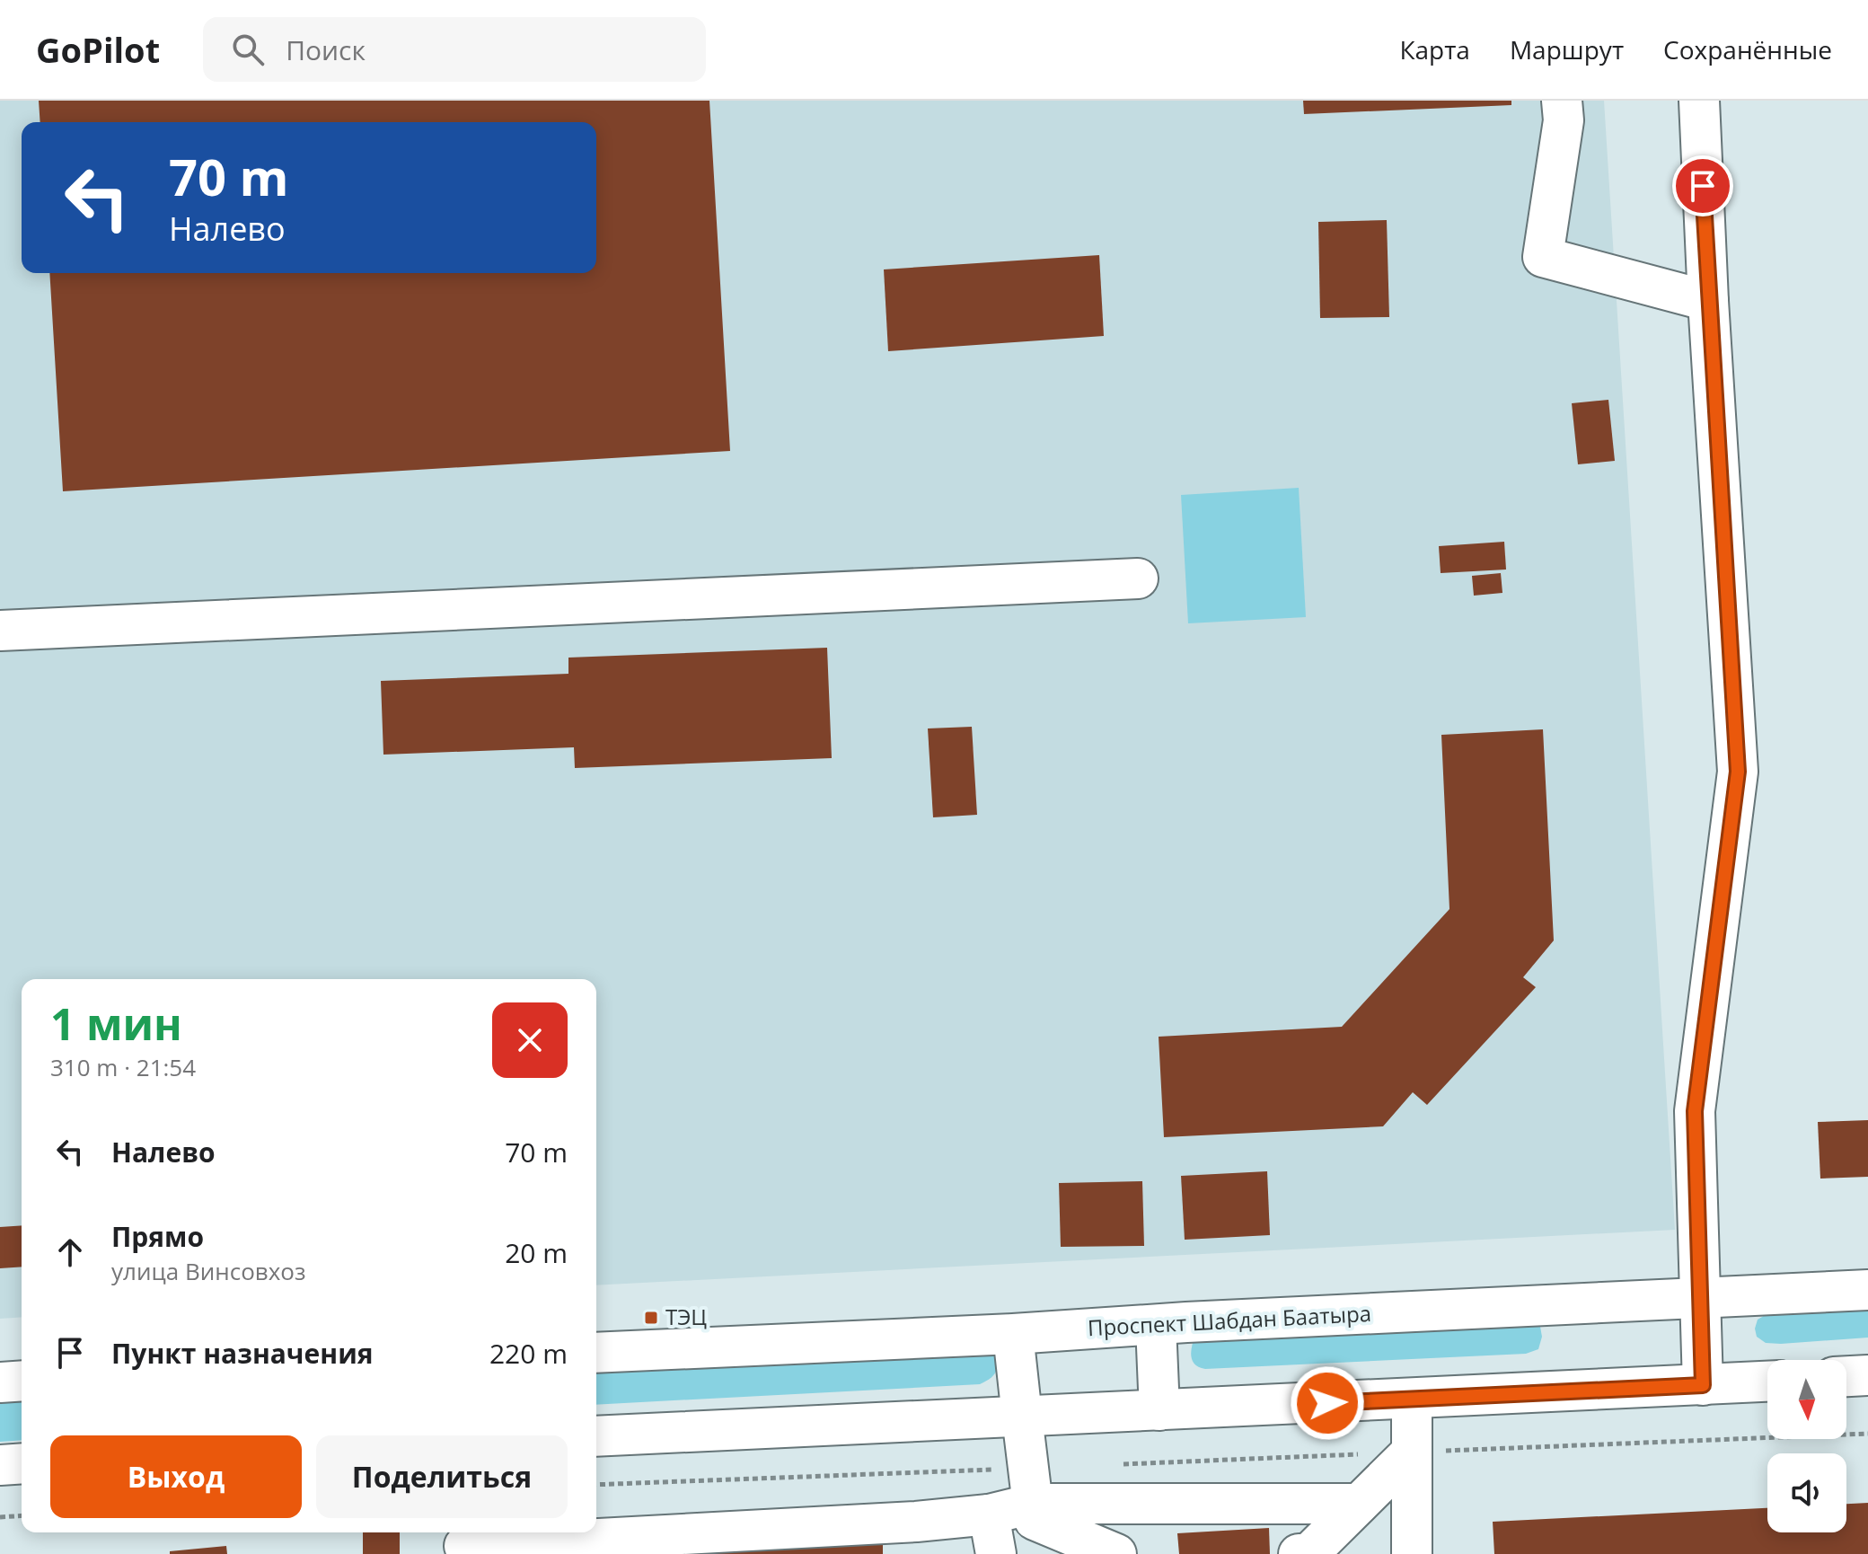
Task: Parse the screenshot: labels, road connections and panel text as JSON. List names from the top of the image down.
{
  "streets": {
    "main road": ["Проспект Шабдан Баатыра"]
  },
  "places": {
    "transit": ["ТЭЦ"]
  },
  "north": "bottom",
  "page": {
    "header": "GoPilot",
    "search": "Поиск",
    "nav": ["Карта", "Маршрут", "Сохранённые"],
    "turn": ["70 m", "Налево"],
    "heading": ["1 мин", "310 m · 21:54"],
    "list": [
      {
        "name": "Налево",
        "value": "70 m"
      },
      {
        "name": "Прямо",
        "note": "улица Винсовхоз",
        "value": "20 m"
      },
      {
        "name": "Пункт назначения",
        "value": "220 m"
      }
    ],
    "buttons": ["Выход", "Поделиться"]
  }
}
